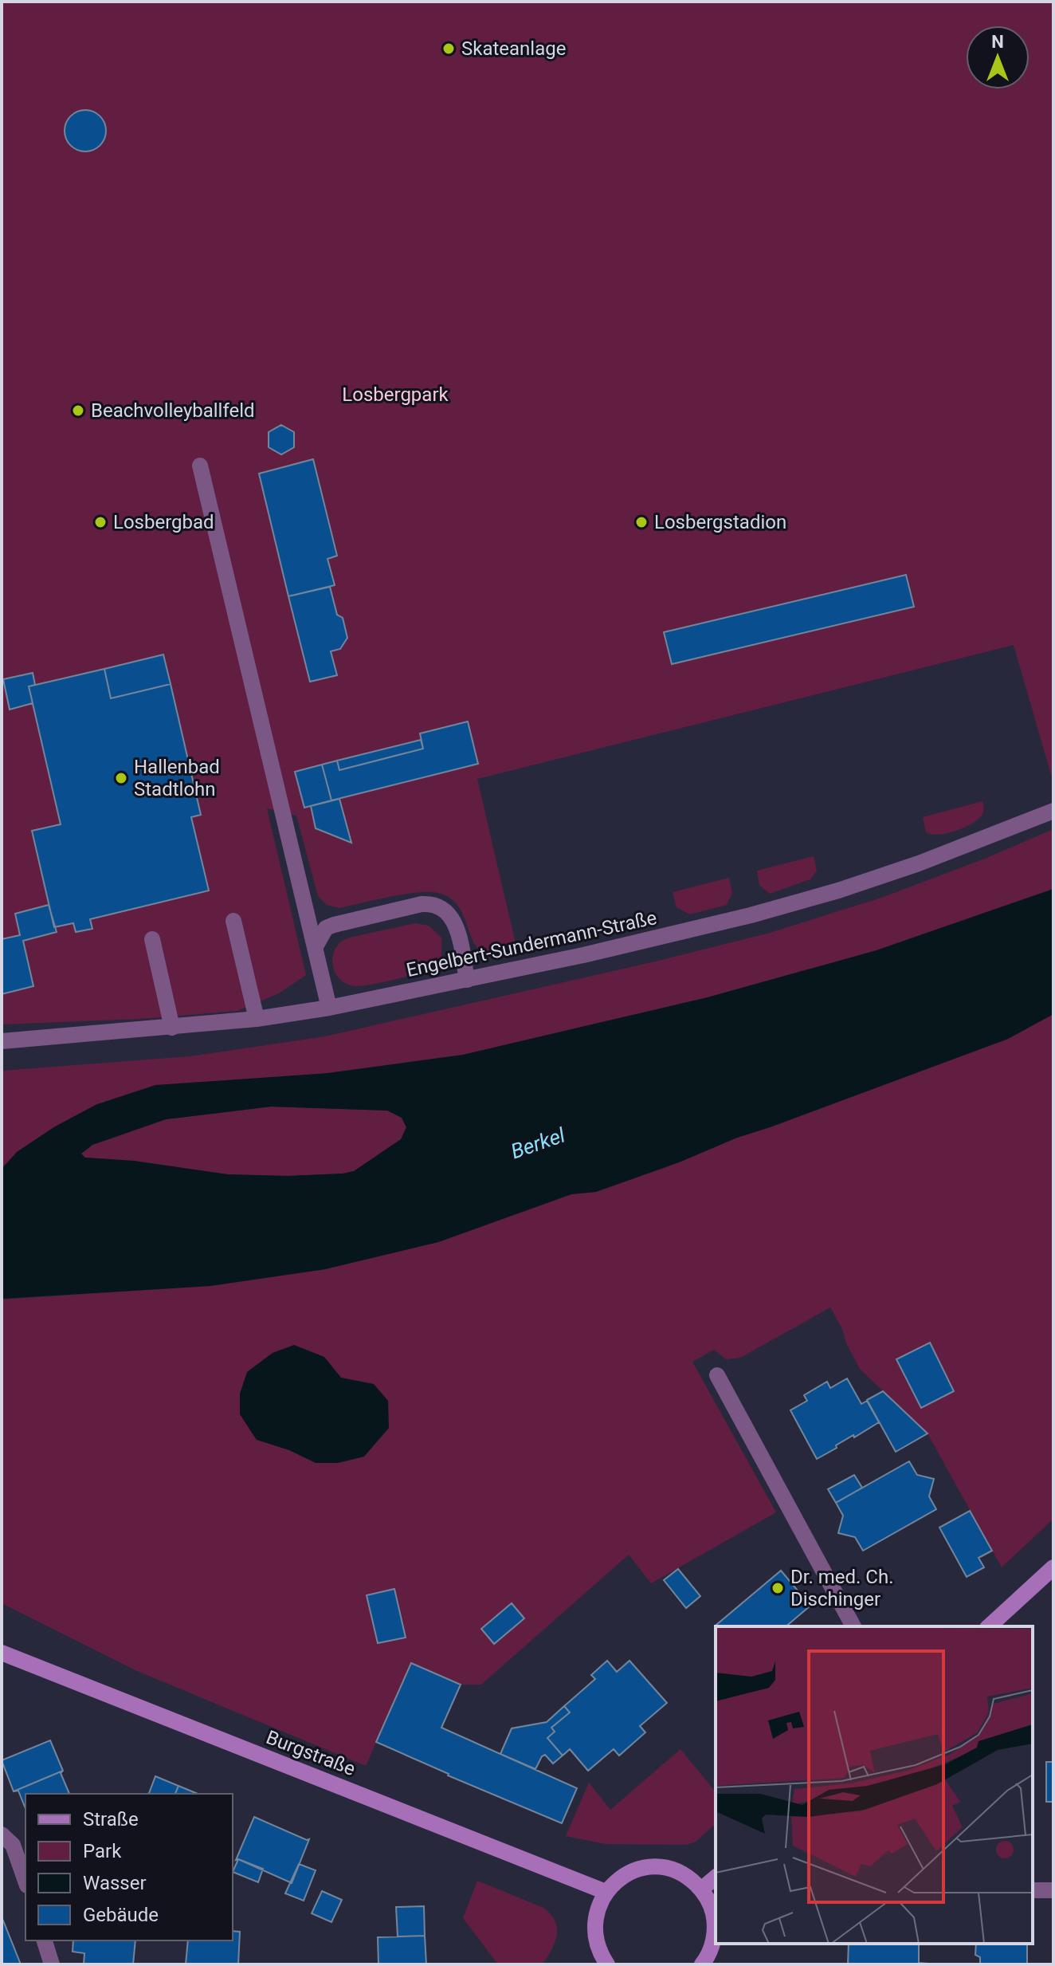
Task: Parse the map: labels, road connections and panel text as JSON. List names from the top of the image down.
{
  "streets": {
    "main road": ["Burgstraße"],
    "street": ["Engelbert-Sundermann-Straße"]
  },
  "water": ["Berkel"],
  "parks": ["Losbergpark"],
  "places": [
    "Skateanlage",
    "Beachvolleyballfeld",
    "Losbergbad",
    "Losbergstadion",
    "Hallenbad Stadtlohn",
    "Dr. med. Ch. Dischinger"
  ],
  "legend": [
    "Straße",
    "Park",
    "Wasser",
    "Gebäude"
  ],
  "north": "top"
}
